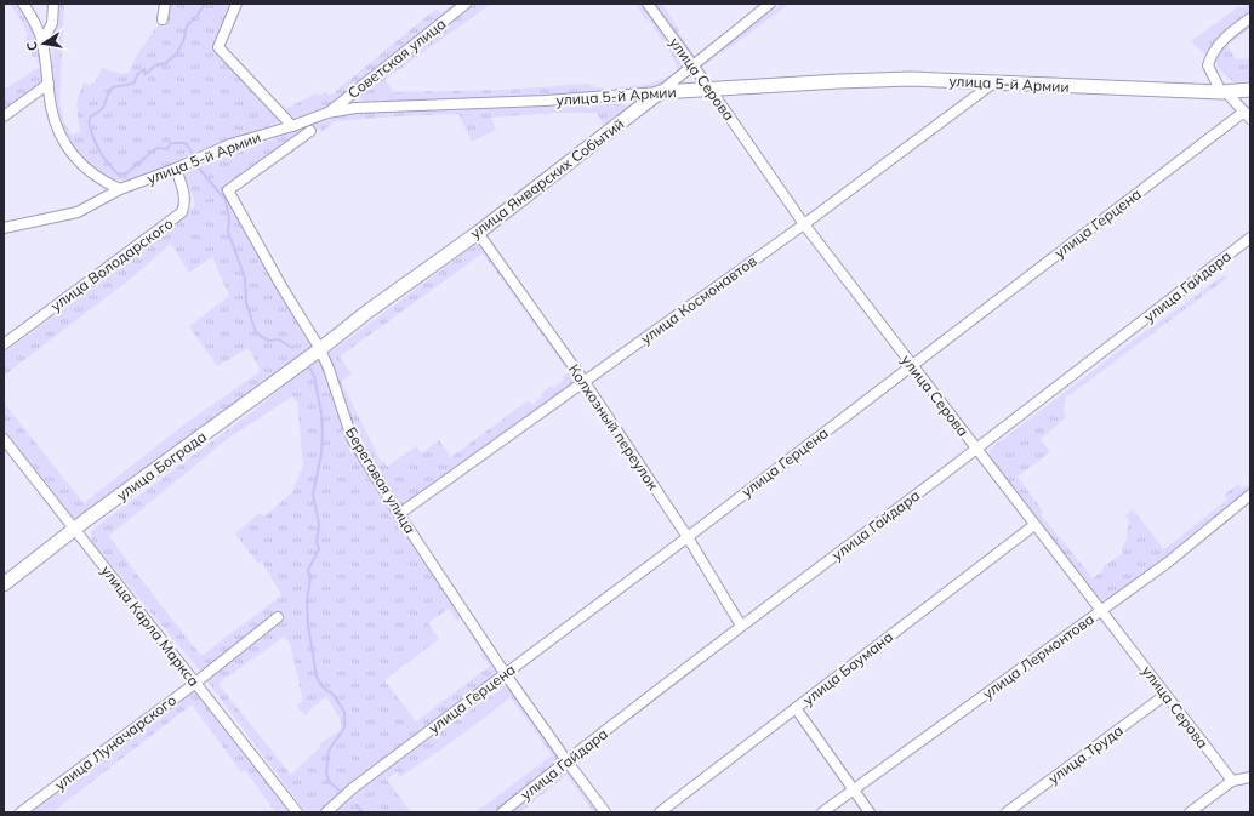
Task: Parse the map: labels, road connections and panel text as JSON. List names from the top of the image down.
{
  "streets": {
    "street": [
      "Советская улица",
      "улица Серова",
      "улица 5-й Армии",
      "улица Январских Событий",
      "улица Герцена",
      "улица Володарского",
      "улица Гайдара",
      "улица Космонавтов",
      "Колхозный переулок",
      "улица Бограда",
      "Береговая улица",
      "улица Карла Маркса",
      "улица Лермонтова",
      "улица Баумана",
      "улица Луначарского",
      "улица Труда"
    ]
  },
  "crossings": [
    ["Советская улица", "улица 5-й Армии"],
    ["улица Серова", "улица 5-й Армии"],
    ["улица Серова", "улица Январских Событий"],
    ["улица Серова", "улица Герцена"],
    ["улица Серова", "улица Гайдара"],
    ["улица Серова", "улица Космонавтов"],
    ["улица Серова", "улица Лермонтова"],
    ["улица Серова", "улица Баумана"],
    ["улица Серова", "улица Труда"],
    ["улица 5-й Армии", "улица Январских Событий"],
    ["улица 5-й Армии", "улица Володарского"],
    ["улица 5-й Армии", "улица Космонавтов"],
    ["улица Январских Событий", "Колхозный переулок"],
    ["улица Январских Событий", "улица Бограда"],
    ["улица Январских Событий", "Береговая улица"],
    ["улица Герцена", "Колхозный переулок"],
    ["улица Герцена", "Береговая улица"],
    ["улица Гайдара", "Колхозный переулок"],
    ["улица Гайдара", "Береговая улица"],
    ["улица Космонавтов", "Колхозный переулок"],
    ["улица Космонавтов", "Береговая улица"],
    ["улица Бограда", "Береговая улица"],
    ["улица Бограда", "улица Карла Маркса"],
    ["улица Карла Маркса", "улица Луначарского"]
  ],
  "north": "left"
}
